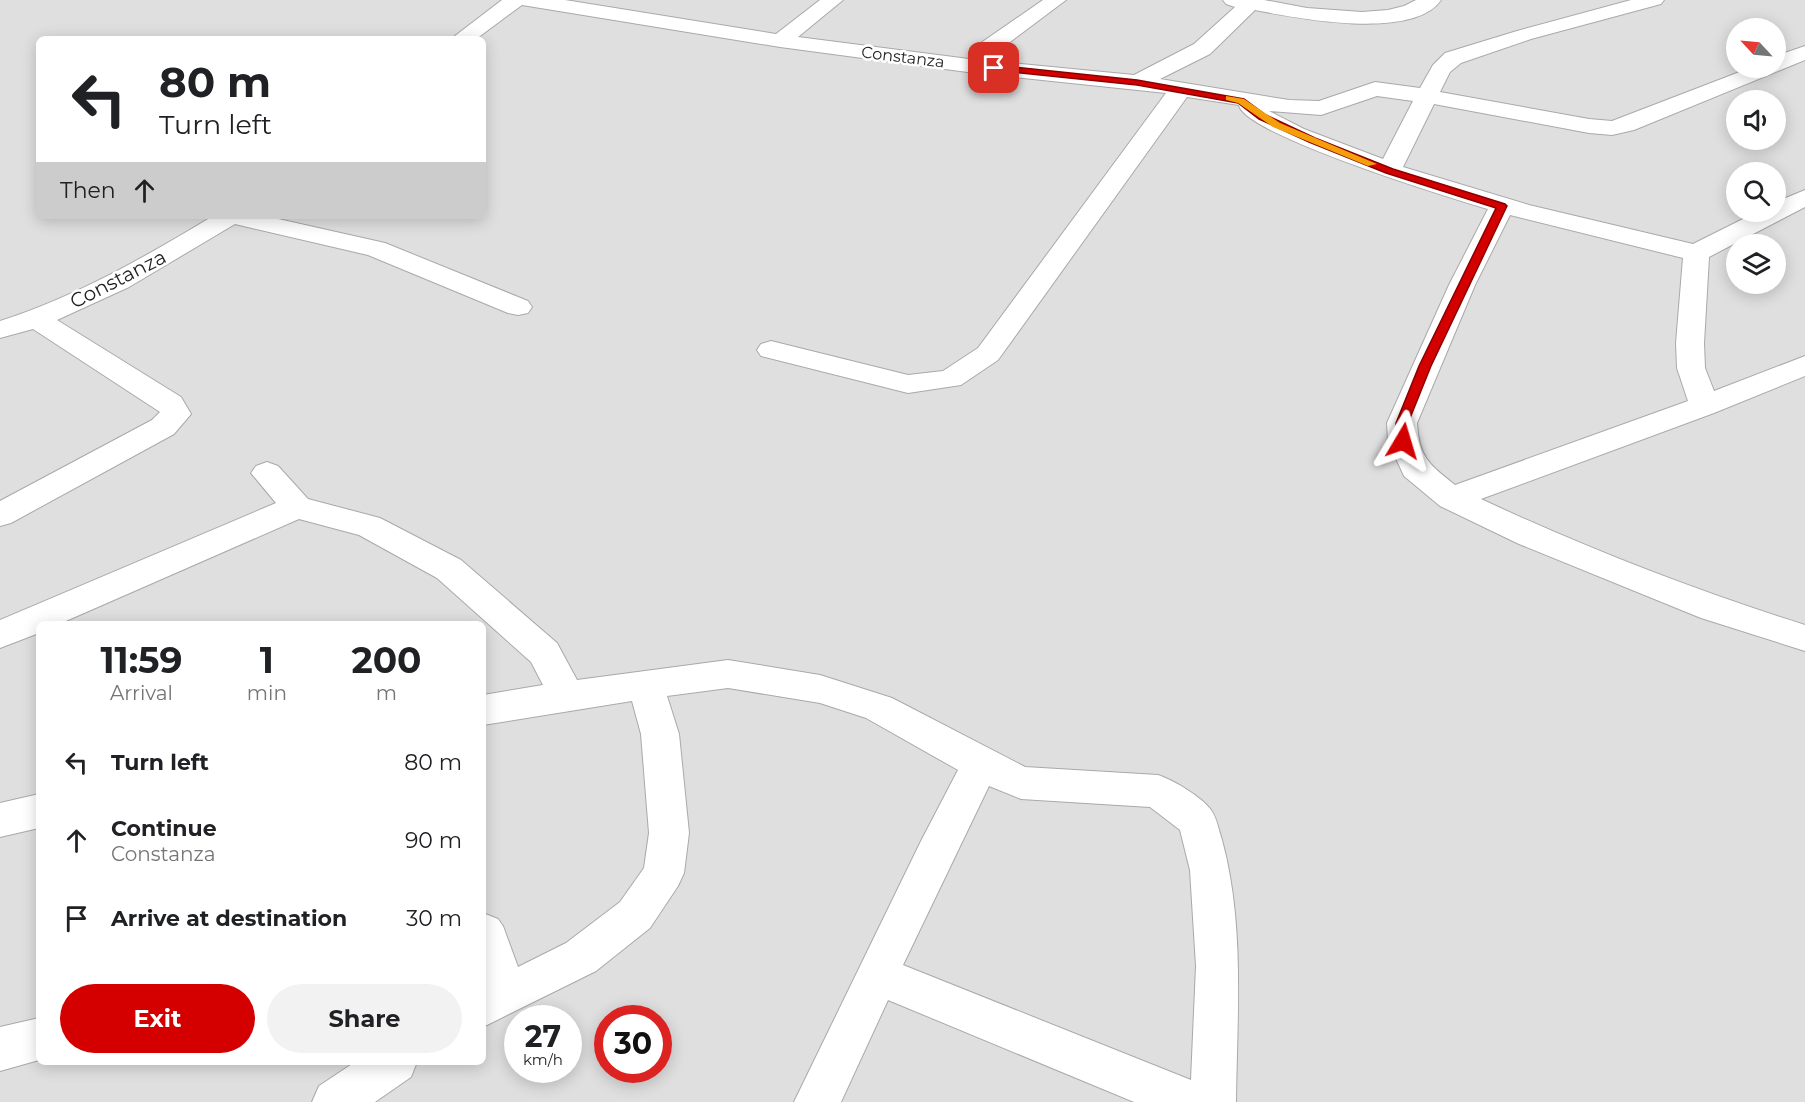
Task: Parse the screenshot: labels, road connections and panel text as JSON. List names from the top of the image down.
{
  "streets": {
    "street": ["Constanza"]
  },
  "north": "top left",
  "page": {
    "turn": ["80 m", "Turn left"],
    "then": "Then",
    "eta": [
      "11:59",
      "Arrival",
      "1",
      "min",
      "200",
      "m"
    ],
    "list": [
      {
        "name": "Turn left",
        "value": "80 m"
      },
      {
        "name": "Continue",
        "note": "Constanza",
        "value": "90 m"
      },
      {
        "name": "Arrive at destination",
        "value": "30 m"
      }
    ],
    "buttons": ["Exit", "Share"],
    "speed": "27 km/h",
    "limit": "30"
  }
}
